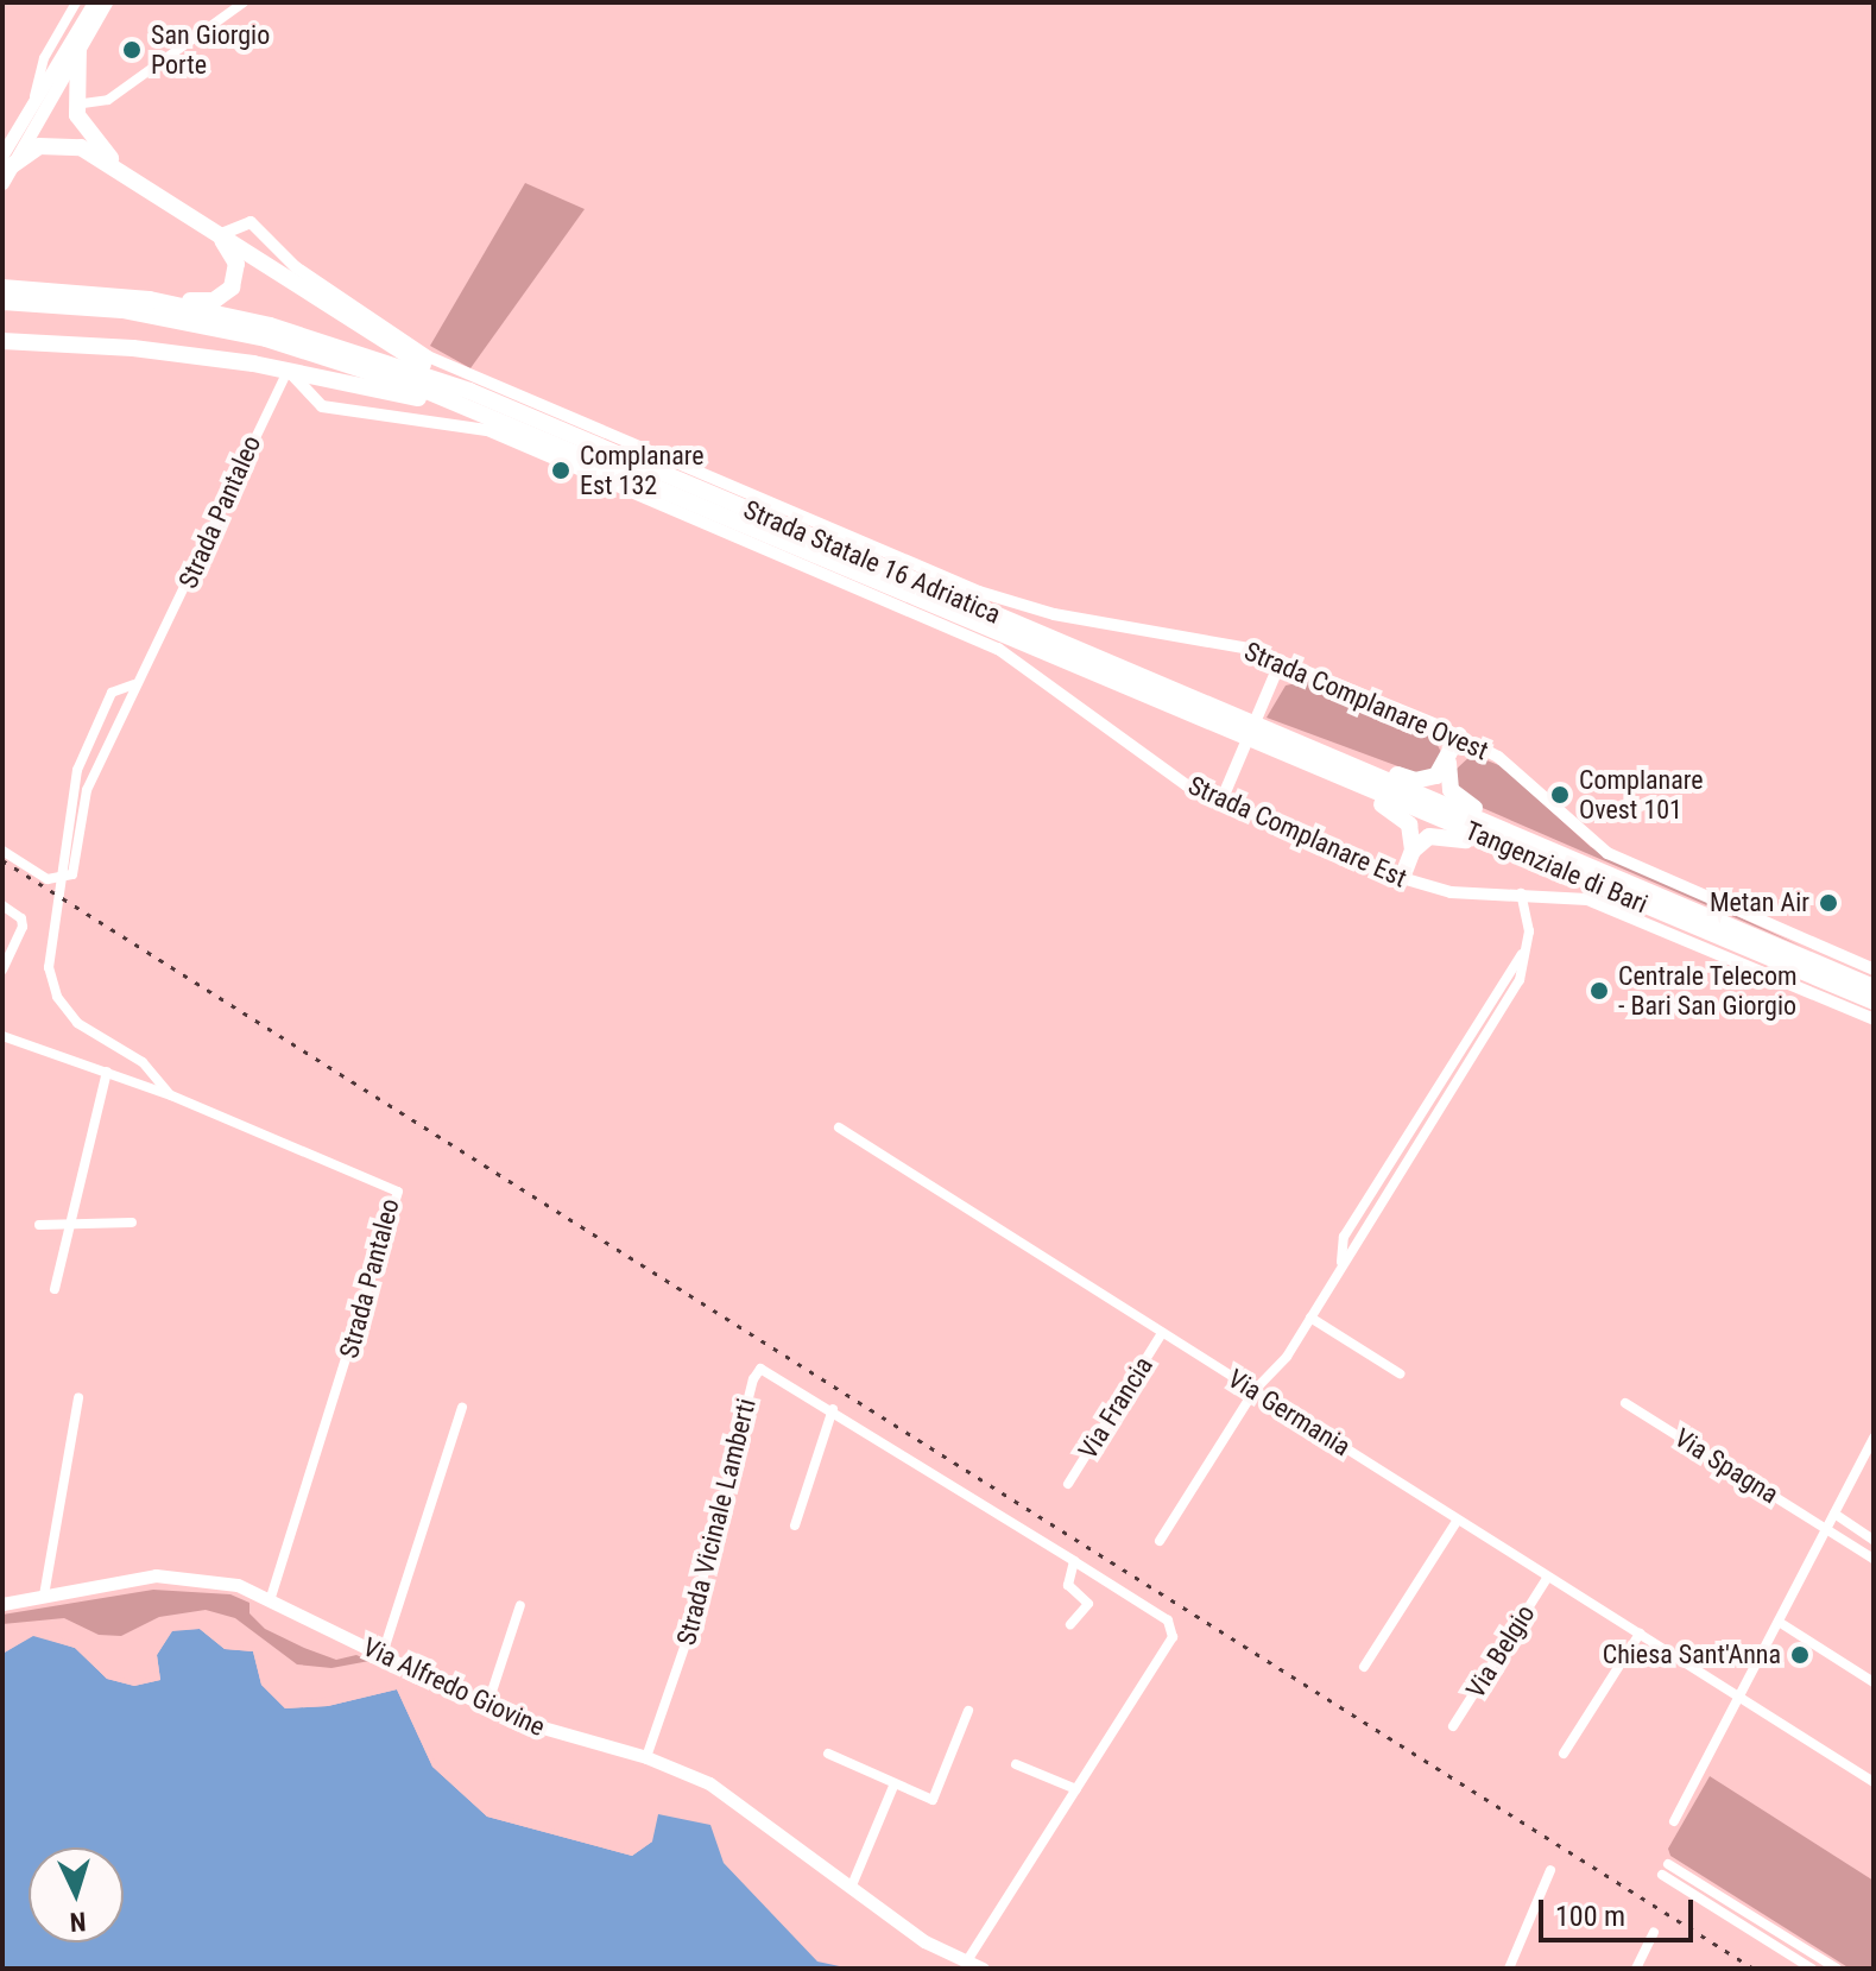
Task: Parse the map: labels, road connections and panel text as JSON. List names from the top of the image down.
{
  "streets": {
    "highway": ["Strada Statale 16 Adriatica", "Tangenziale di Bari"],
    "main road": ["Via Alfredo Giovine"],
    "street": [
      "Strada Pantaleo",
      "Strada Complanare Ovest",
      "Strada Complanare Est",
      "Via Francia",
      "Via Germania",
      "Via Spagna",
      "Strada Vicinale Lamberti",
      "Via Belgio"
    ]
  },
  "crossings": [
    ["Strada Pantaleo", "Strada Complanare Est"],
    ["Strada Pantaleo", "Via Alfredo Giovine"],
    ["Strada Statale 16 Adriatica", "Tangenziale di Bari"],
    ["Via Francia", "Via Germania"],
    ["Via Germania", "Via Belgio"],
    ["Strada Vicinale Lamberti", "Via Alfredo Giovine"]
  ],
  "places": [
    "San Giorgio Porte",
    "Complanare Est 132",
    "Complanare Ovest 101",
    "Metan Air",
    "Centrale Telecom - Bari San Giorgio",
    "Chiesa Sant'Anna"
  ],
  "scale_bar": "100 m",
  "north": "bottom"
}
